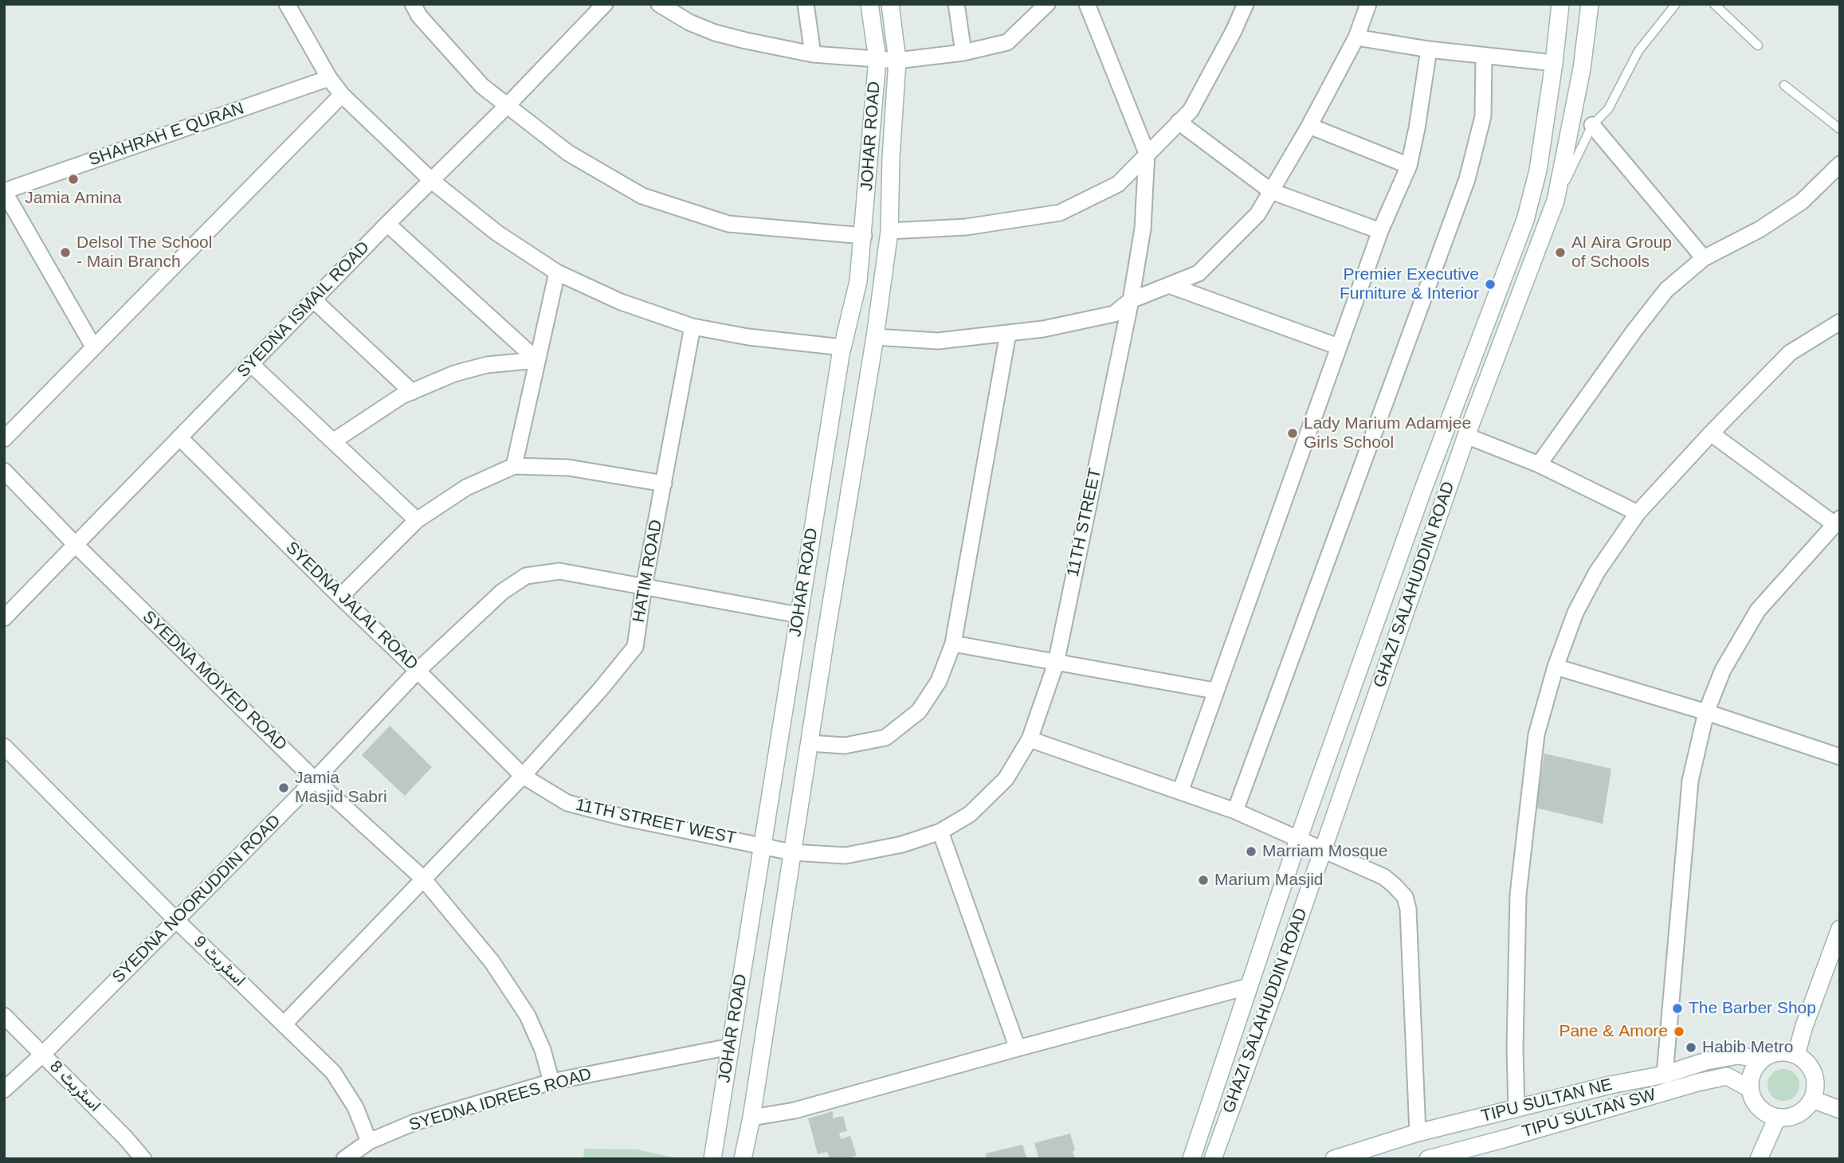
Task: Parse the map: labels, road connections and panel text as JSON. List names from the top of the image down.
{
  "streets": {
    "street": [
      "SHAHRAH E QURAN",
      "JOHAR ROAD",
      "SYEDNA ISMAIL ROAD",
      "11TH STREET",
      "HATIM ROAD",
      "GHAZI SALAHUDDIN ROAD",
      "SYEDNA JALAL ROAD",
      "SYEDNA MOIYED ROAD",
      "11TH STREET WEST",
      "SYEDNA NOORUDDIN ROAD",
      "اسٹریٹ 9",
      "اسٹریٹ 8",
      "SYEDNA IDREES ROAD",
      "TIPU SULTAN NE",
      "TIPU SULTAN SW"
    ]
  },
  "crossings": [
    ["JOHAR ROAD", "11TH STREET"],
    ["JOHAR ROAD", "11TH STREET WEST"],
    ["JOHAR ROAD", "SYEDNA NOORUDDIN ROAD"],
    ["JOHAR ROAD", "SYEDNA IDREES ROAD"],
    ["SYEDNA ISMAIL ROAD", "SYEDNA JALAL ROAD"],
    ["SYEDNA ISMAIL ROAD", "SYEDNA MOIYED ROAD"],
    ["11TH STREET", "11TH STREET WEST"],
    ["HATIM ROAD", "SYEDNA JALAL ROAD"],
    ["HATIM ROAD", "SYEDNA MOIYED ROAD"],
    ["HATIM ROAD", "11TH STREET WEST"],
    ["HATIM ROAD", "SYEDNA NOORUDDIN ROAD"],
    ["HATIM ROAD", "اسٹریٹ 9"],
    ["SYEDNA JALAL ROAD", "11TH STREET WEST"],
    ["SYEDNA JALAL ROAD", "SYEDNA NOORUDDIN ROAD"],
    ["SYEDNA MOIYED ROAD", "SYEDNA NOORUDDIN ROAD"],
    ["SYEDNA MOIYED ROAD", "SYEDNA IDREES ROAD"],
    ["SYEDNA NOORUDDIN ROAD", "اسٹریٹ 9"],
    ["SYEDNA NOORUDDIN ROAD", "اسٹریٹ 8"],
    ["اسٹریٹ 9", "SYEDNA IDREES ROAD"],
    ["TIPU SULTAN NE", "TIPU SULTAN SW"]
  ],
  "places": [
    "Jamia Amina",
    "Delsol The School - Main Branch",
    "Al Aira Group of Schools",
    "Premier Executive Furniture & Interior",
    "Lady Marium Adamjee Girls School",
    "Jamia Masjid Sabri",
    "Marriam Mosque",
    "Marium Masjid",
    "The Barber Shop",
    "Pane & Amore",
    "Habib Metro"
  ]
}
